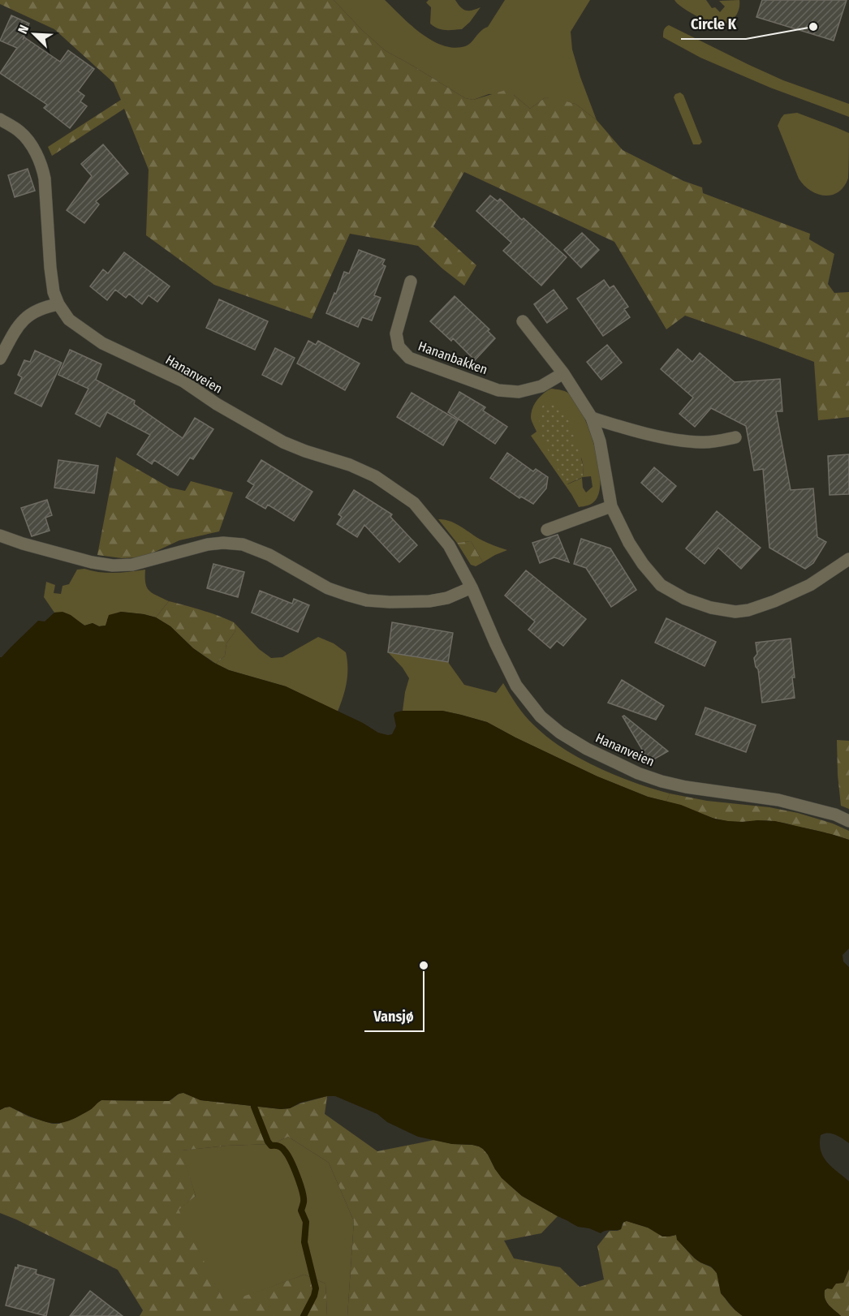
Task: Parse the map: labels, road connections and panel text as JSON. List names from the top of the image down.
{
  "streets": {
    "street": ["Hananbakken", "Hananveien"]
  },
  "places": ["Circle K", "Vansjø"],
  "north": "top left"
}
